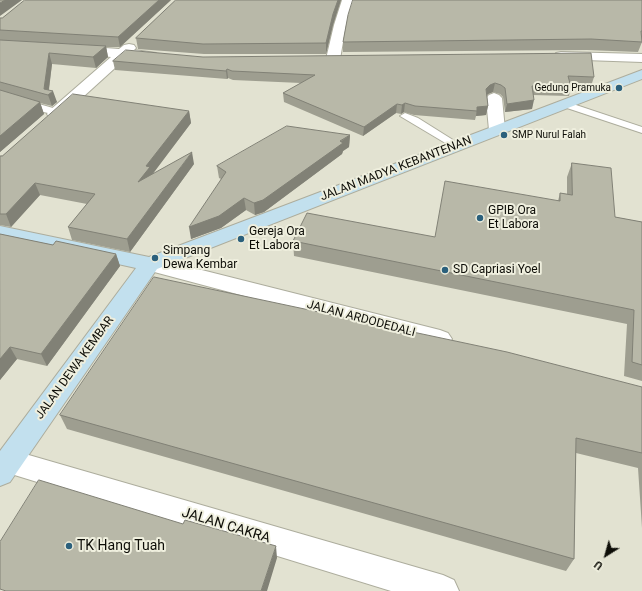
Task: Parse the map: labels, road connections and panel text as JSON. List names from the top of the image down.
{
  "streets": {
    "street": [
      "JALAN MADYA KEBANTENAN",
      "JALAN ARDODEDALI",
      "JALAN DEWA KEMBAR",
      "JALAN CAKRA"
    ]
  },
  "crossings": [
    ["JALAN MADYA KEBANTENAN", "JALAN ARDODEDALI"],
    ["JALAN MADYA KEBANTENAN", "JALAN DEWA KEMBAR"],
    ["JALAN ARDODEDALI", "JALAN DEWA KEMBAR"],
    ["JALAN DEWA KEMBAR", "JALAN CAKRA"]
  ],
  "places": [
    "Gedung Pramuka",
    "SMP Nurul Falah",
    "GPIB Ora Et Labora",
    "Gereja Ora Et Labora",
    "Simpang Dewa Kembar",
    "SD Capriasi Yoel",
    "TK Hang Tuah"
  ],
  "north": "bottom left"
}
